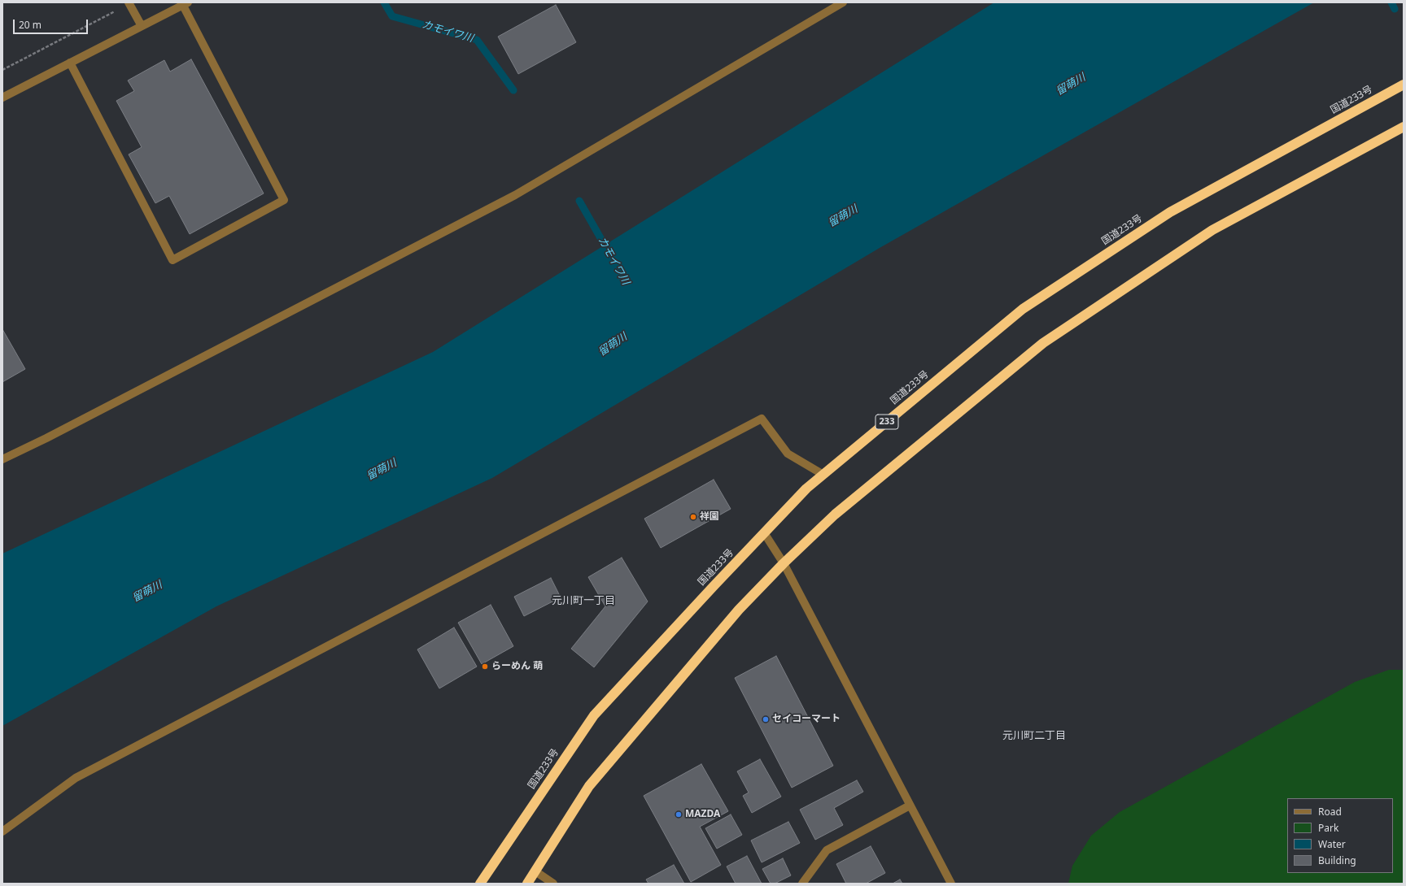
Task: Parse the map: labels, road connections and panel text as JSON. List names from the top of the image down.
{
  "streets": {
    "highway": ["国道233号", "233"]
  },
  "districts": ["元川町一丁目", "元川町二丁目"],
  "water": ["カモイワ川", "留萌川"],
  "places": [
    "祥園",
    "らーめん 萌",
    "セイコーマート",
    "MAZDA"
  ],
  "legend": [
    "Road",
    "Park",
    "Water",
    "Building"
  ],
  "scale_bar": "20 m"
}
